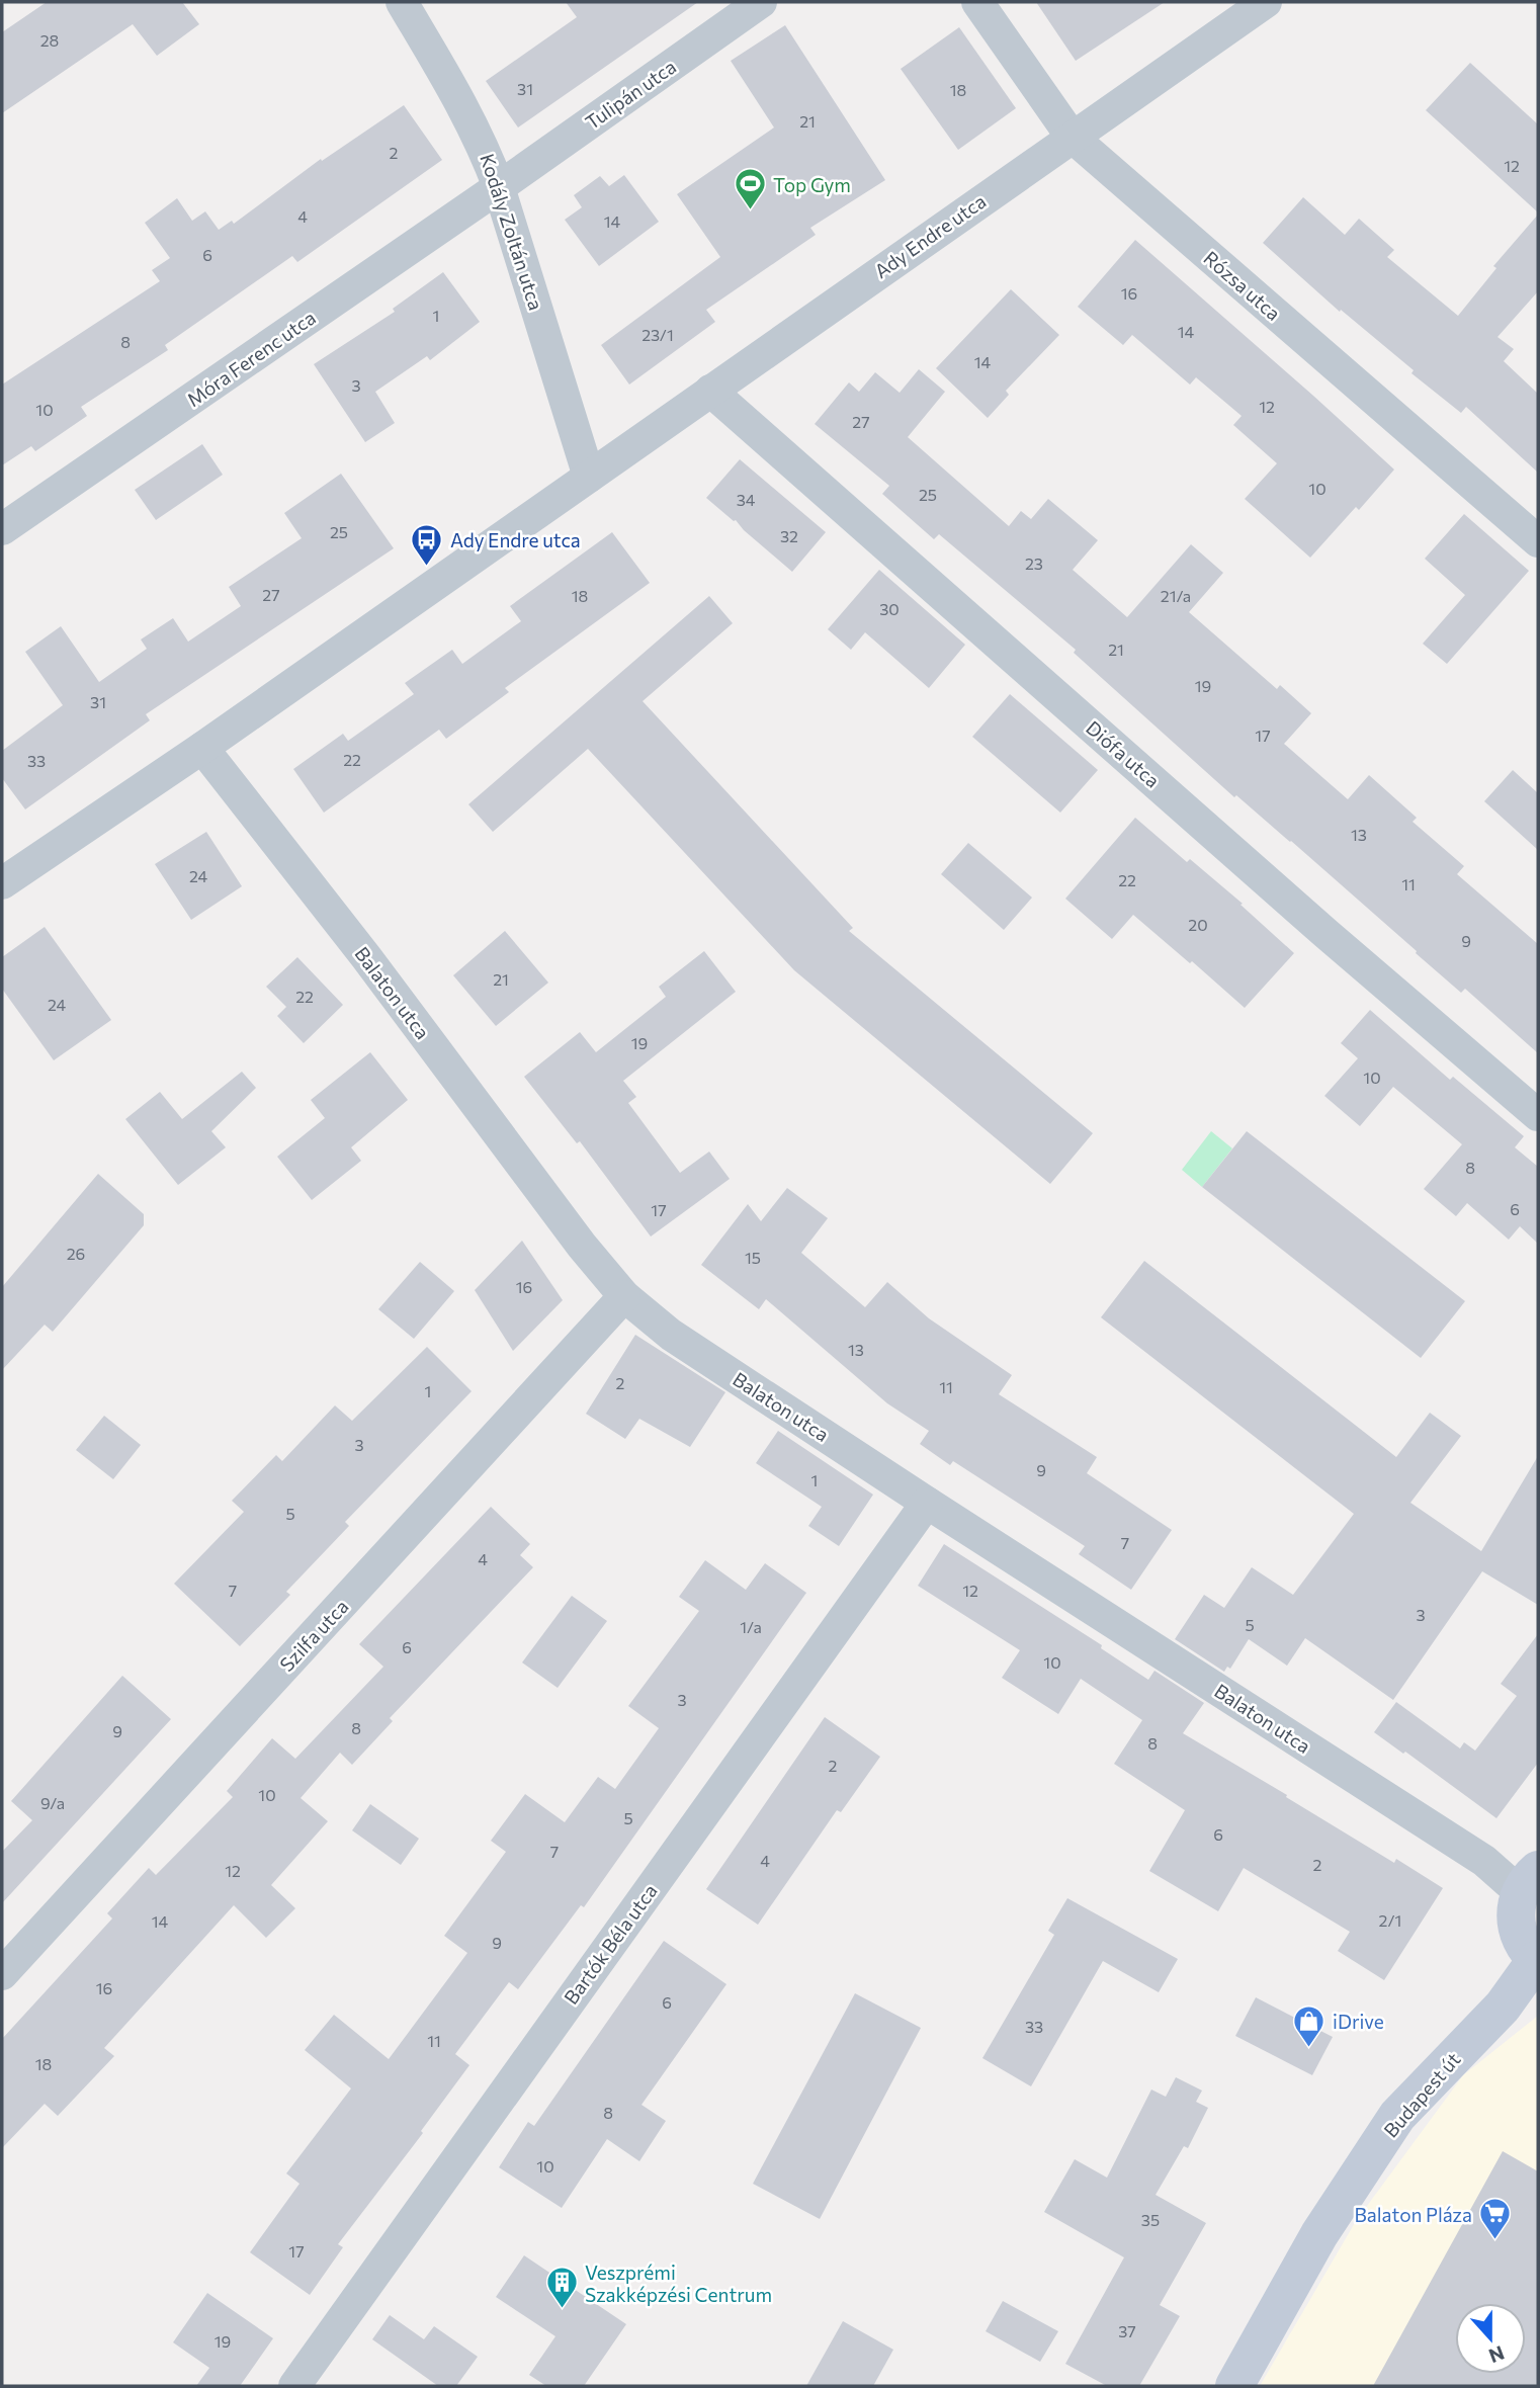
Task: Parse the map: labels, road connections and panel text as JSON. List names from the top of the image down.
{
  "streets": {
    "main road": ["Budapest út"],
    "street": [
      "Tulipán utca",
      "Kodály Zoltán utca",
      "Ady Endre utca",
      "Rózsa utca",
      "Móra Ferenc utca",
      "Diófa utca",
      "Balaton utca",
      "Szilfa utca",
      "Bartók Béla utca"
    ]
  },
  "crossings": [
    ["Tulipán utca", "Kodály Zoltán utca"],
    ["Tulipán utca", "Móra Ferenc utca"],
    ["Kodály Zoltán utca", "Ady Endre utca"],
    ["Kodály Zoltán utca", "Móra Ferenc utca"],
    ["Ady Endre utca", "Rózsa utca"],
    ["Ady Endre utca", "Diófa utca"],
    ["Ady Endre utca", "Balaton utca"],
    ["Balaton utca", "Szilfa utca"],
    ["Balaton utca", "Bartók Béla utca"],
    ["Balaton utca", "Budapest út"]
  ],
  "places": {
    "sports": ["Top Gym"],
    "bus stop": ["Ady Endre utca"],
    "shop": ["iDrive"],
    "supermarket": ["Balaton Pláza"],
    "building": ["Veszprémi Szakképzési Centrum"]
  },
  "house_numbers": [
    "28",
    "31",
    "18",
    "21",
    "2",
    "12",
    "4",
    "14",
    "6",
    "16",
    "1",
    "14",
    "23/1",
    "8",
    "14",
    "3",
    "12",
    "10",
    "27",
    "10",
    "25",
    "34",
    "25",
    "32",
    "23",
    "27",
    "18",
    "21/a",
    "30",
    "21",
    "19",
    "31",
    "17",
    "22",
    "33",
    "13",
    "24",
    "22",
    "11",
    "20",
    "9",
    "21",
    "22",
    "24",
    "19",
    "10",
    "8",
    "6",
    "17",
    "26",
    "15",
    "16",
    "13",
    "2",
    "11",
    "1",
    "3",
    "9",
    "1",
    "5",
    "7",
    "4",
    "7",
    "12",
    "3",
    "5",
    "1/a",
    "6",
    "10",
    "3",
    "8",
    "9",
    "8",
    "2",
    "10",
    "9/a",
    "5",
    "6",
    "7",
    "4",
    "2",
    "12",
    "2/1",
    "14",
    "9",
    "16",
    "6",
    "33",
    "11",
    "18",
    "8",
    "10",
    "35",
    "17",
    "37",
    "19"
  ],
  "north": "bottom"
}
